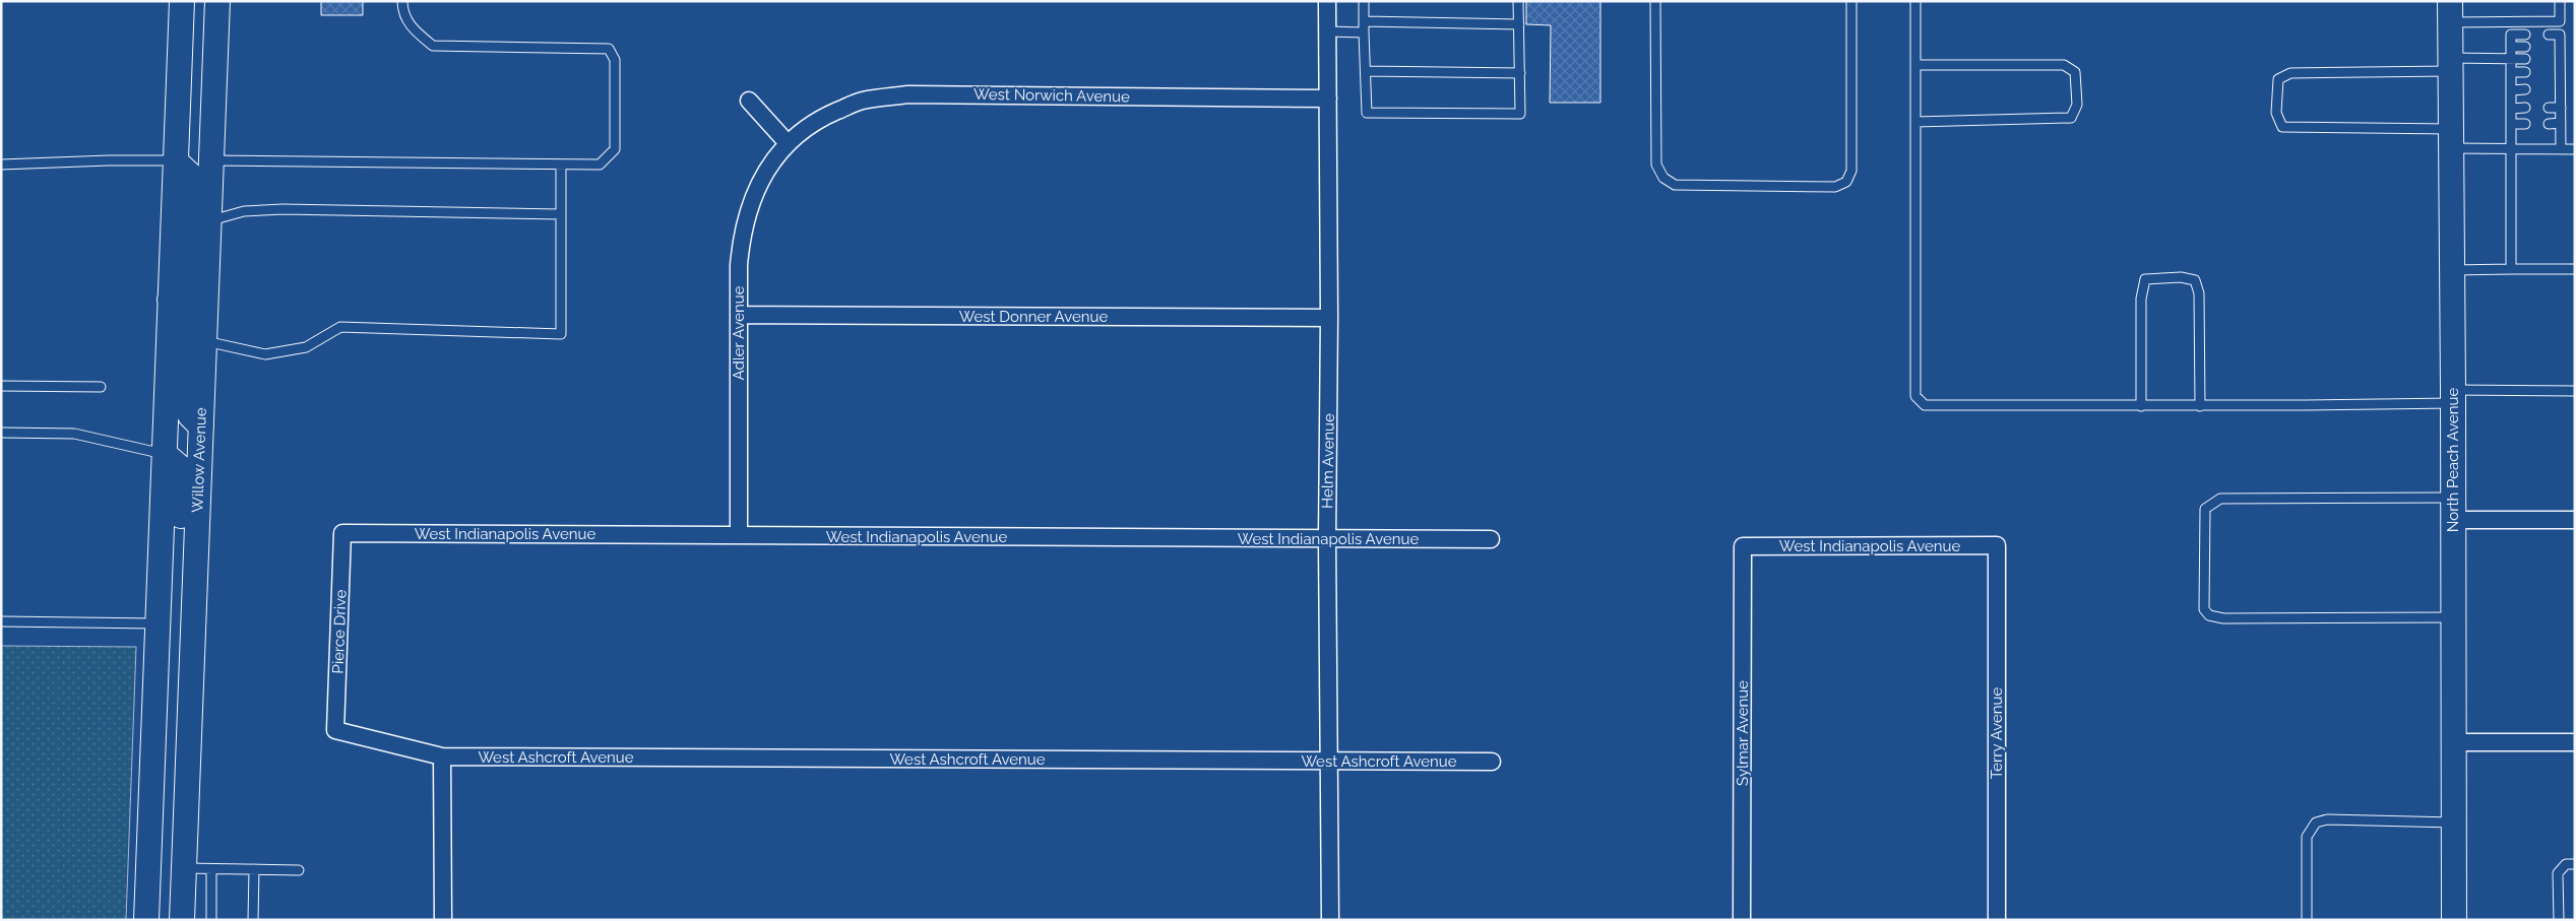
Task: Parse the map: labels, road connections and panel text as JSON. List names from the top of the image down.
{
  "streets": {
    "main road": ["Willow Avenue", "North Peach Avenue"],
    "street": [
      "West Norwich Avenue",
      "West Donner Avenue",
      "Adler Avenue",
      "Helm Avenue",
      "West Indianapolis Avenue",
      "Pierce Drive",
      "Sylmar Avenue",
      "Terry Avenue",
      "West Ashcroft Avenue"
    ]
  },
  "crossings": [
    ["West Norwich Avenue", "Adler Avenue"],
    ["West Norwich Avenue", "Helm Avenue"],
    ["West Donner Avenue", "Adler Avenue"],
    ["West Donner Avenue", "Helm Avenue"],
    ["Adler Avenue", "West Indianapolis Avenue"],
    ["Helm Avenue", "West Indianapolis Avenue"],
    ["Helm Avenue", "West Ashcroft Avenue"],
    ["West Indianapolis Avenue", "Pierce Drive"],
    ["West Indianapolis Avenue", "Sylmar Avenue"],
    ["West Indianapolis Avenue", "Terry Avenue"],
    ["Pierce Drive", "West Ashcroft Avenue"]
  ]
}
